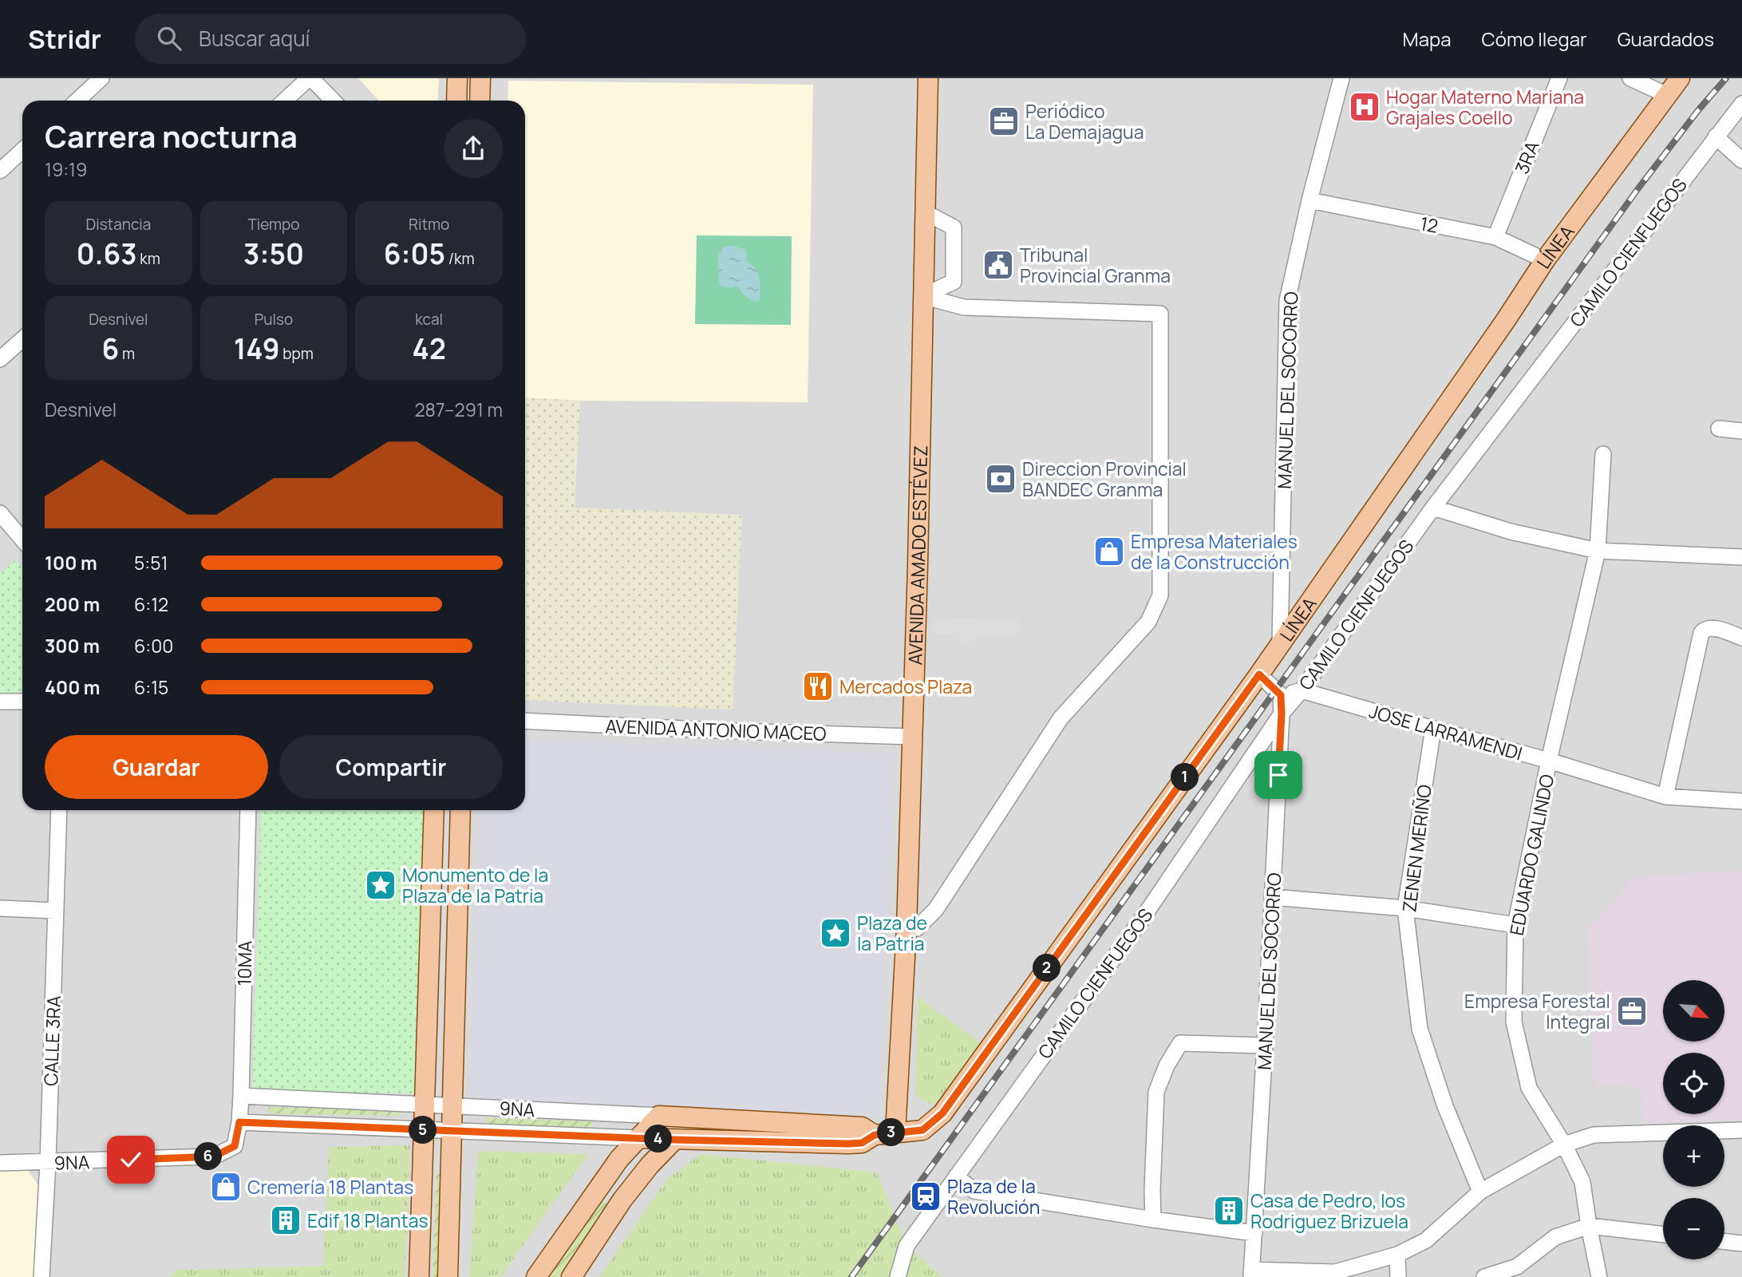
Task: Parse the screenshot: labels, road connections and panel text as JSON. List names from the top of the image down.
{
  "streets": {
    "main road": ["LÍNEA", "AVENIDA AMADO ESTÉVEZ"],
    "street": [
      "3RA",
      "12",
      "CAMILO CIENFUEGOS",
      "MANUEL DEL SOCORRO",
      "AVENIDA ANTONIO MACEO",
      "JOSE LARRAMENDI",
      "ZENEN MERIÑO",
      "EDUARDO GALINDO",
      "10MA",
      "CALLE 3RA",
      "9NA"
    ]
  },
  "crossings": [
    ["3RA", "12"],
    ["12", "LÍNEA"],
    ["12", "MANUEL DEL SOCORRO"],
    ["LÍNEA", "MANUEL DEL SOCORRO"],
    ["LÍNEA", "AVENIDA AMADO ESTÉVEZ"],
    ["CAMILO CIENFUEGOS", "MANUEL DEL SOCORRO"],
    ["CAMILO CIENFUEGOS", "JOSE LARRAMENDI"],
    ["AVENIDA AMADO ESTÉVEZ", "AVENIDA ANTONIO MACEO"],
    ["JOSE LARRAMENDI", "ZENEN MERIÑO"],
    ["JOSE LARRAMENDI", "EDUARDO GALINDO"],
    ["10MA", "9NA"],
    ["CALLE 3RA", "9NA"]
  ],
  "places": {
    "hospital": ["Hogar Materno Mariana Grajales Coello"],
    "office": ["Periódico La Demajagua", "Empresa Forestal Integral"],
    "public building": ["Tribunal Provincial Granma"],
    "bank": ["Direccion Provincial BANDEC Granma"],
    "shop": ["Empresa Materiales de la Construcción", "Cremería 18 Plantas"],
    "restaurant": ["Mercados Plaza"],
    "place": ["Monumento de la Plaza de la Patria", "Plaza de la Patria"],
    "station": ["Plaza de la Revolución"],
    "building": ["Casa de Pedro, los Rodriguez Brizuela", "Edif 18 Plantas"]
  },
  "north": "bottom right",
  "page": {
    "header": "Stridr",
    "search": "Buscar aquí",
    "nav": ["Mapa", "Cómo llegar", "Guardados"],
    "heading": ["Carrera nocturna", "19:19"],
    "stats": [
      ["Distancia", "0.63 km"],
      ["Tiempo", "3:50"],
      ["Ritmo", "6:05 /km"],
      ["Desnivel", "6 m"],
      ["Pulso", "149 bpm"],
      ["kcal", "42"]
    ],
    "chart": ["Desnivel", "287–291 m"],
    "list": [
      {
        "name": "100 m",
        "note": "5:51"
      },
      {
        "name": "200 m",
        "note": "6:12"
      },
      {
        "name": "300 m",
        "note": "6:00"
      },
      {
        "name": "400 m",
        "note": "6:15"
      }
    ],
    "buttons": ["Guardar", "Compartir"],
    "pins": [
      "1",
      "2",
      "5",
      "3",
      "4",
      "6"
    ],
    "map_buttons": ["+", "−"]
  }
}
